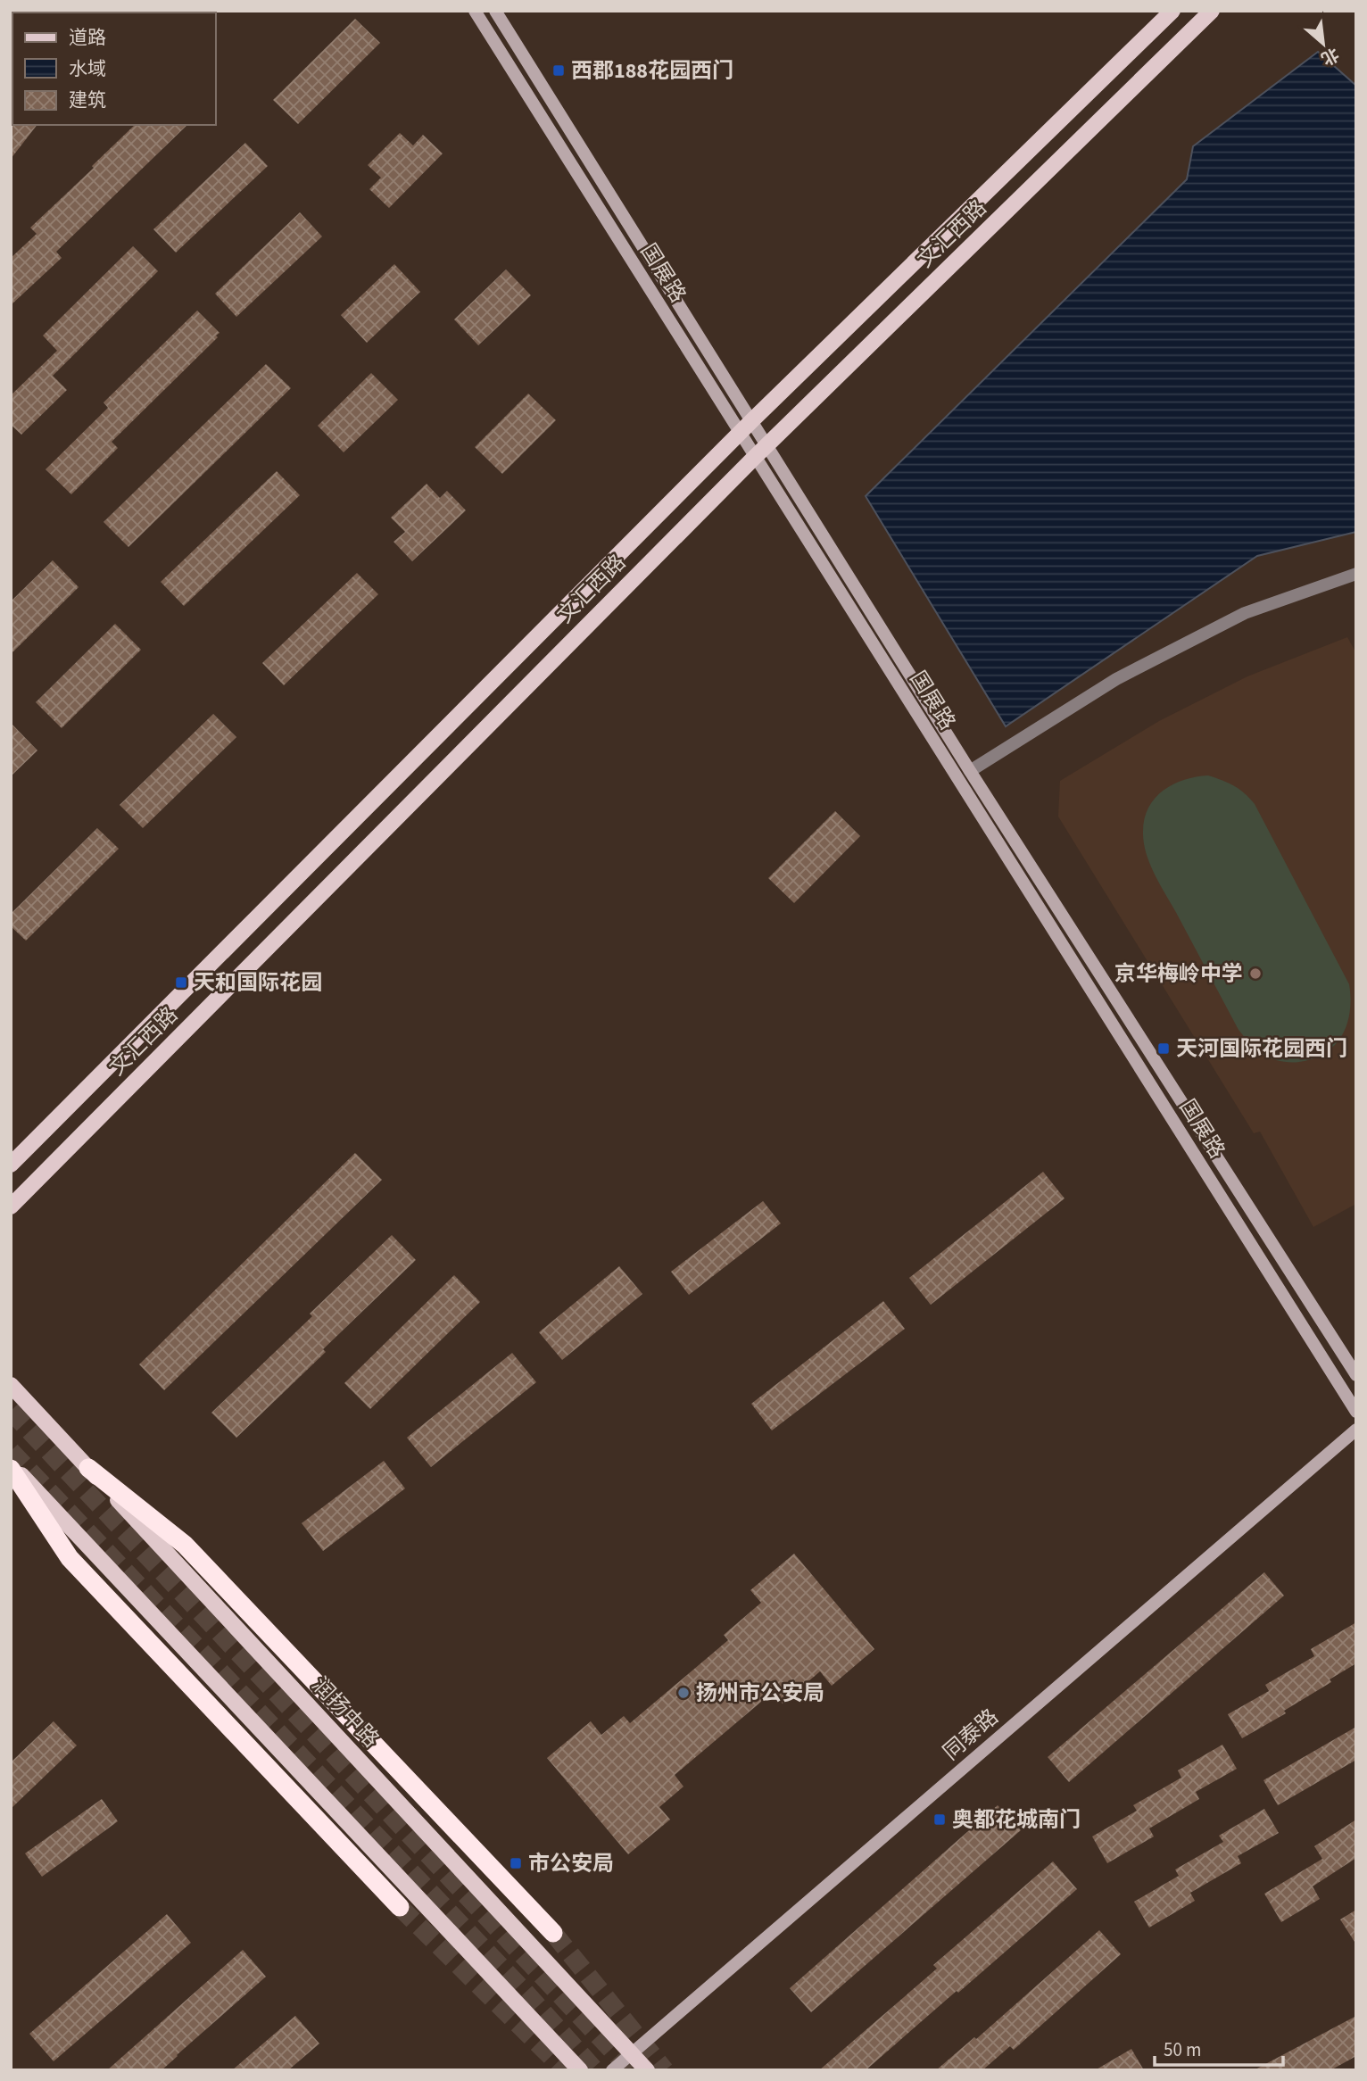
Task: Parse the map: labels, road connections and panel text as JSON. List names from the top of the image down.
{
  "streets": {
    "main road": ["文汇西路", "润扬中路"],
    "street": ["国展路", "同泰路"]
  },
  "crossings": [
    ["文汇西路", "国展路"],
    ["润扬中路", "同泰路"]
  ],
  "places": {
    "transit": [
      "西郡188花园西门",
      "天和国际花园",
      "天河国际花园西门",
      "奥都花城南门",
      "市公安局"
    ],
    "other": ["京华梅岭中学", "扬州市公安局"]
  },
  "legend": ["道路", "水域", "建筑"],
  "scale_bar": "50 m",
  "north": "bottom right"
}
